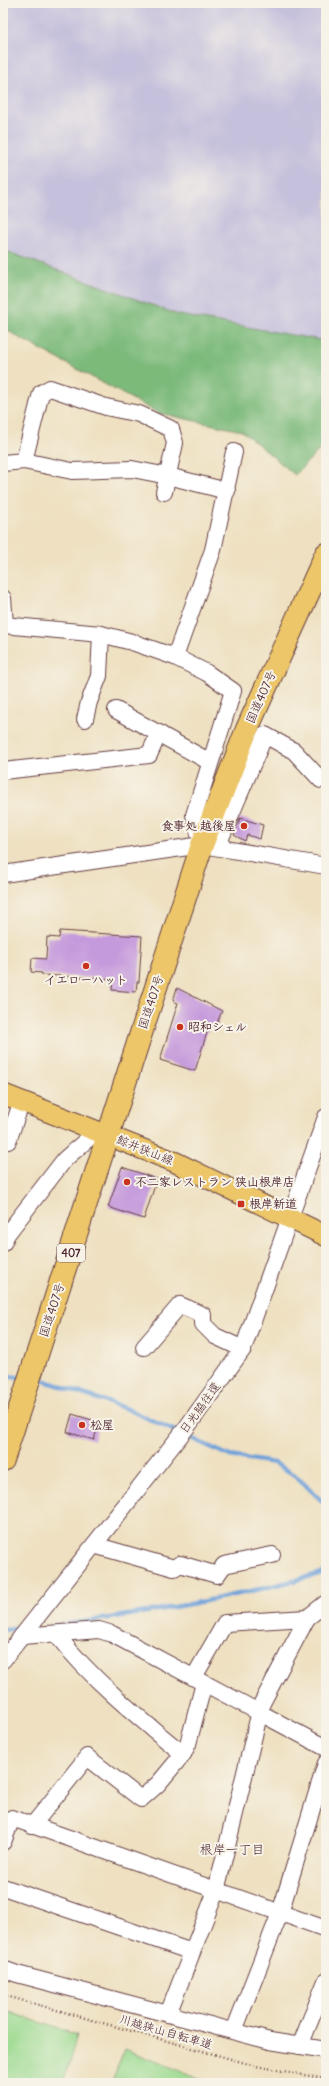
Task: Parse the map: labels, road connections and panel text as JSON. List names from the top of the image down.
{
  "streets": {
    "highway": ["国道407号", "407"],
    "main road": ["鯨井狭山線"],
    "street": ["日光脇往還"],
    "path": ["川越狭山自転車道"]
  },
  "crossings": [
    ["国道407号", "鯨井狭山線"],
    ["鯨井狭山線", "日光脇往還"]
  ],
  "districts": ["根岸一丁目"],
  "places": {
    "other": [
      "食事処 越後屋",
      "イエローハット",
      "昭和シェル",
      "不二家レストラン 狭山根岸店",
      "松屋"
    ],
    "transit": ["根岸新道"]
  }
}
